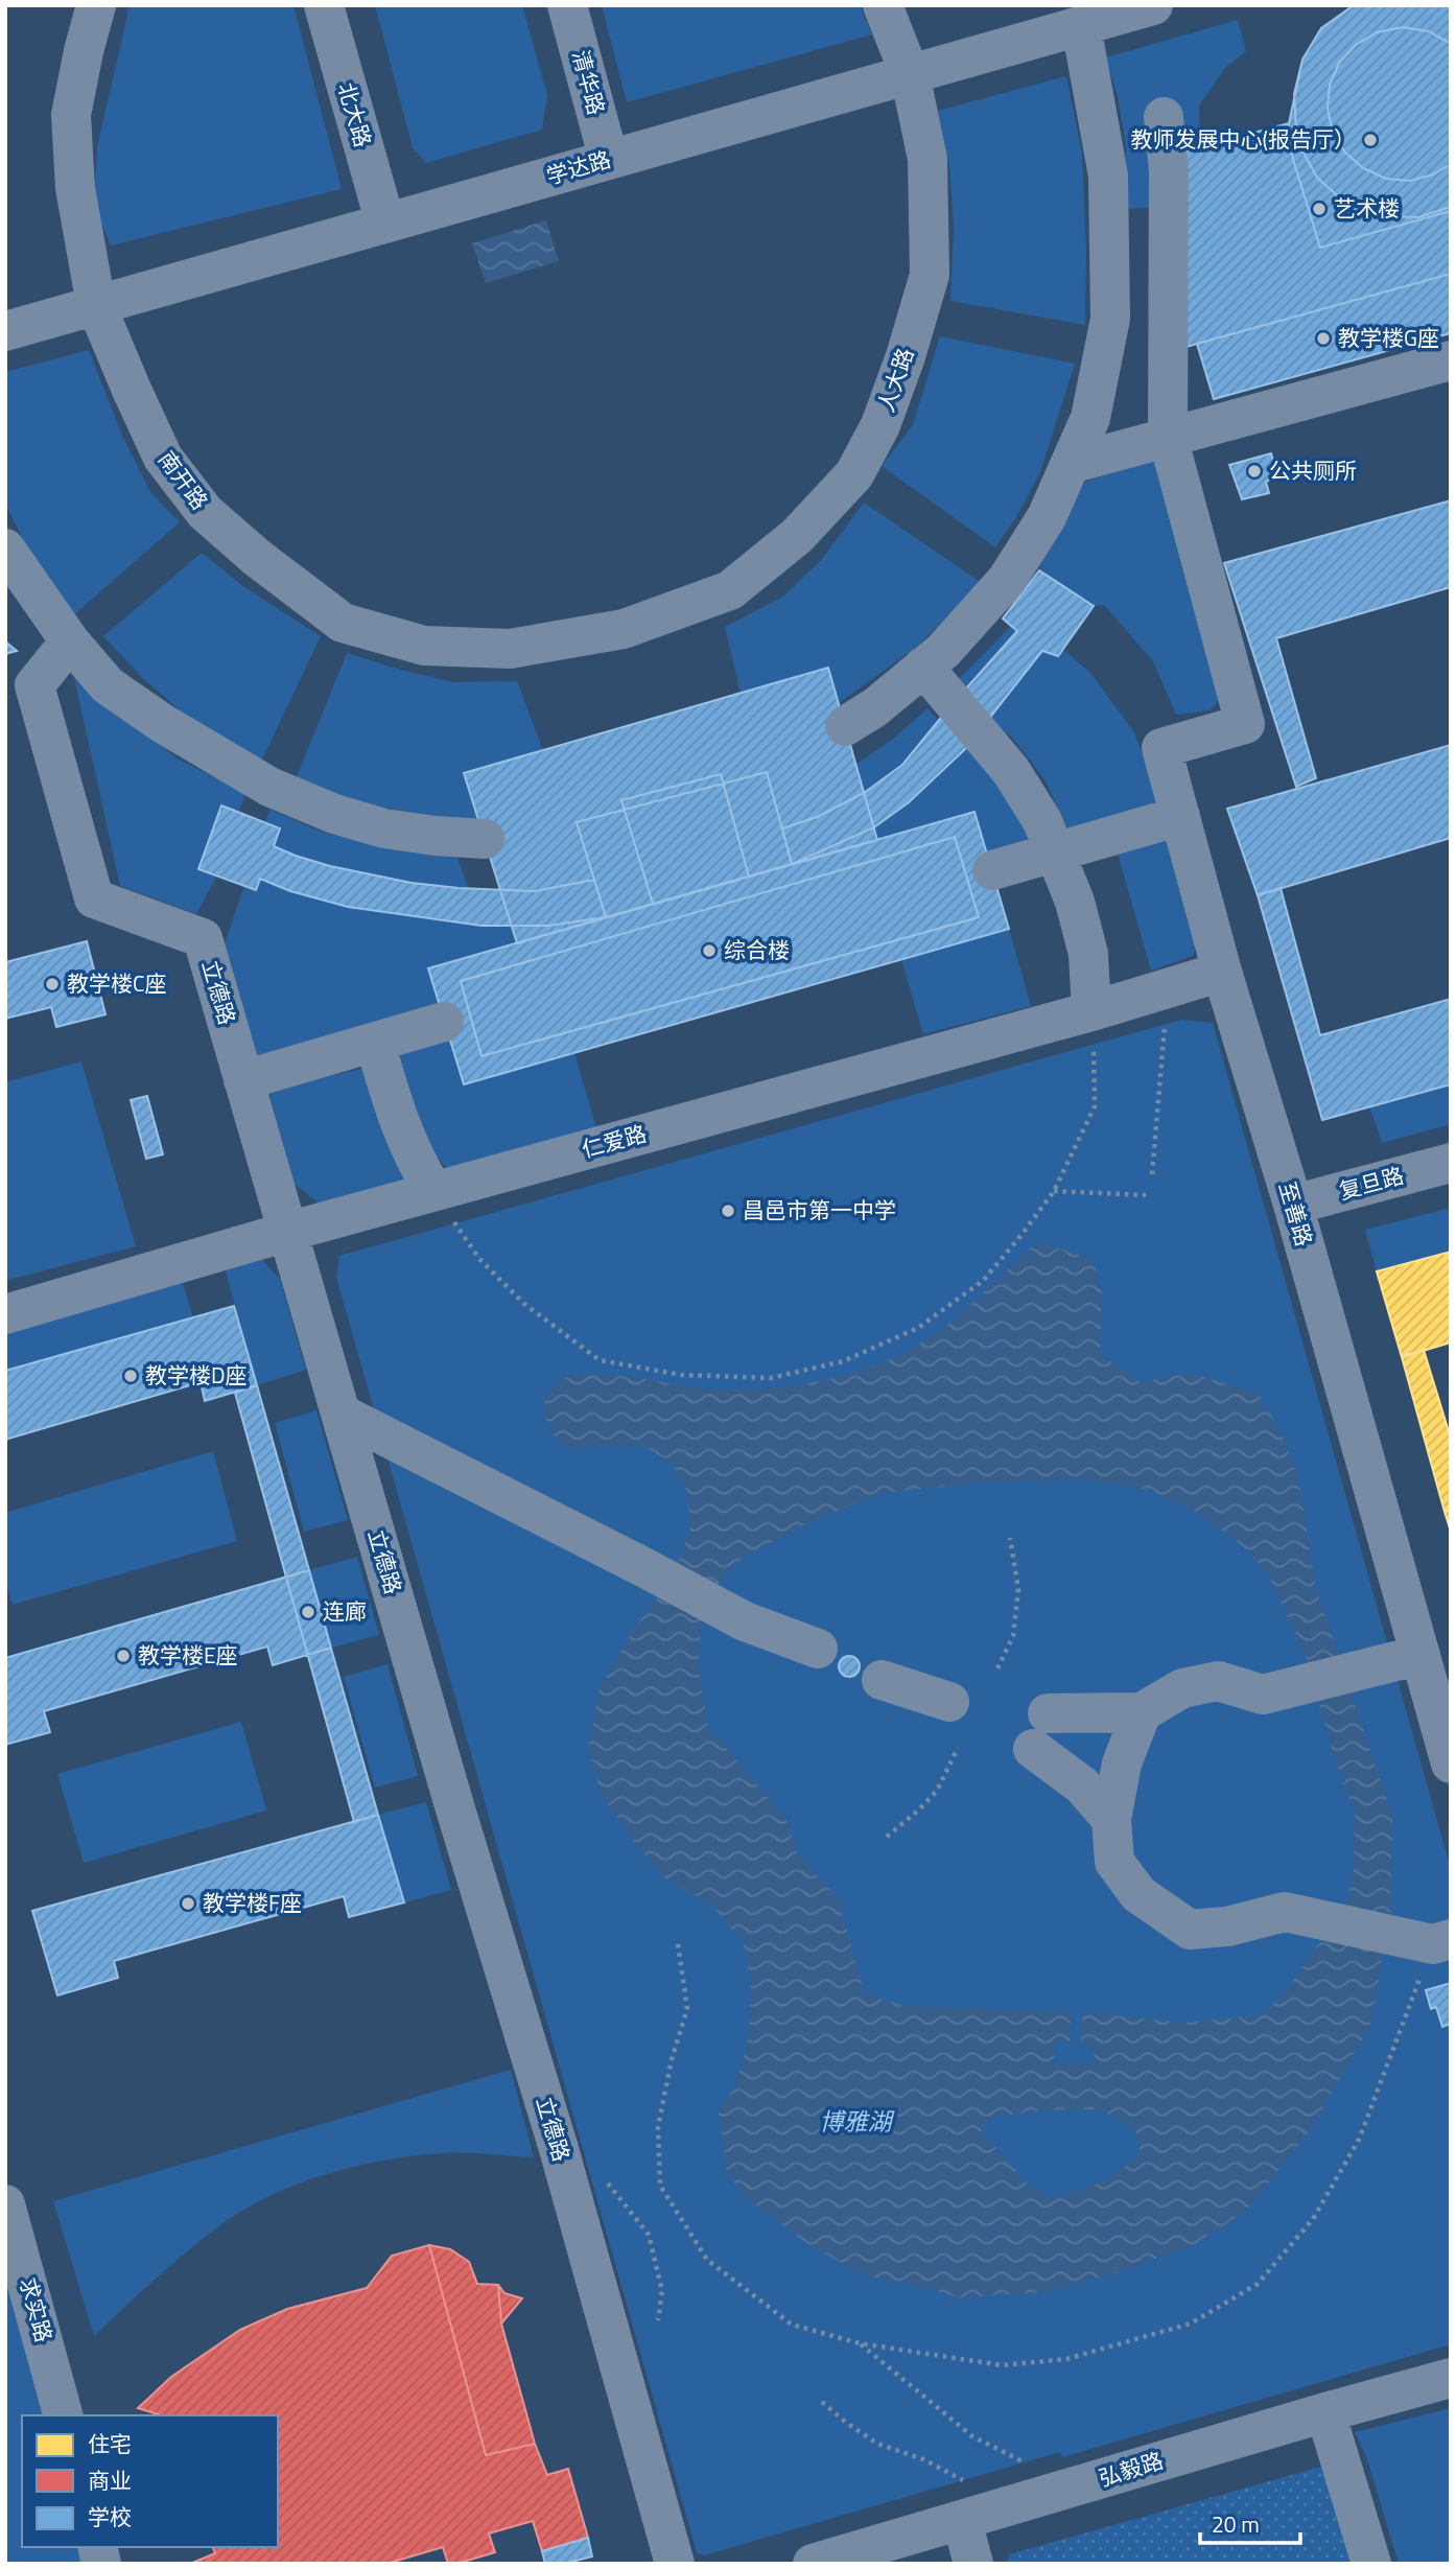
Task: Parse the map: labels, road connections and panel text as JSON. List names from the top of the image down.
{
  "streets": {
    "street": [
      "清华路",
      "北大路",
      "学达路",
      "人大路",
      "南开路",
      "立德路",
      "仁爱路",
      "复旦路",
      "至善路",
      "求实路",
      "弘毅路"
    ]
  },
  "crossings": [
    ["清华路", "学达路"],
    ["北大路", "学达路"],
    ["学达路", "人大路"],
    ["学达路", "南开路"],
    ["人大路", "南开路"],
    ["立德路", "仁爱路"],
    ["仁爱路", "至善路"],
    ["复旦路", "至善路"]
  ],
  "water": ["博雅湖"],
  "places": [
    "教师发展中心(报告厅）",
    "艺术楼",
    "教学楼G座",
    "公共厕所",
    "综合楼",
    "教学楼C座",
    "昌邑市第一中学",
    "教学楼D座",
    "连廊",
    "教学楼E座",
    "教学楼F座"
  ],
  "legend": ["住宅", "商业", "学校"],
  "scale_bar": "20 m"
}
